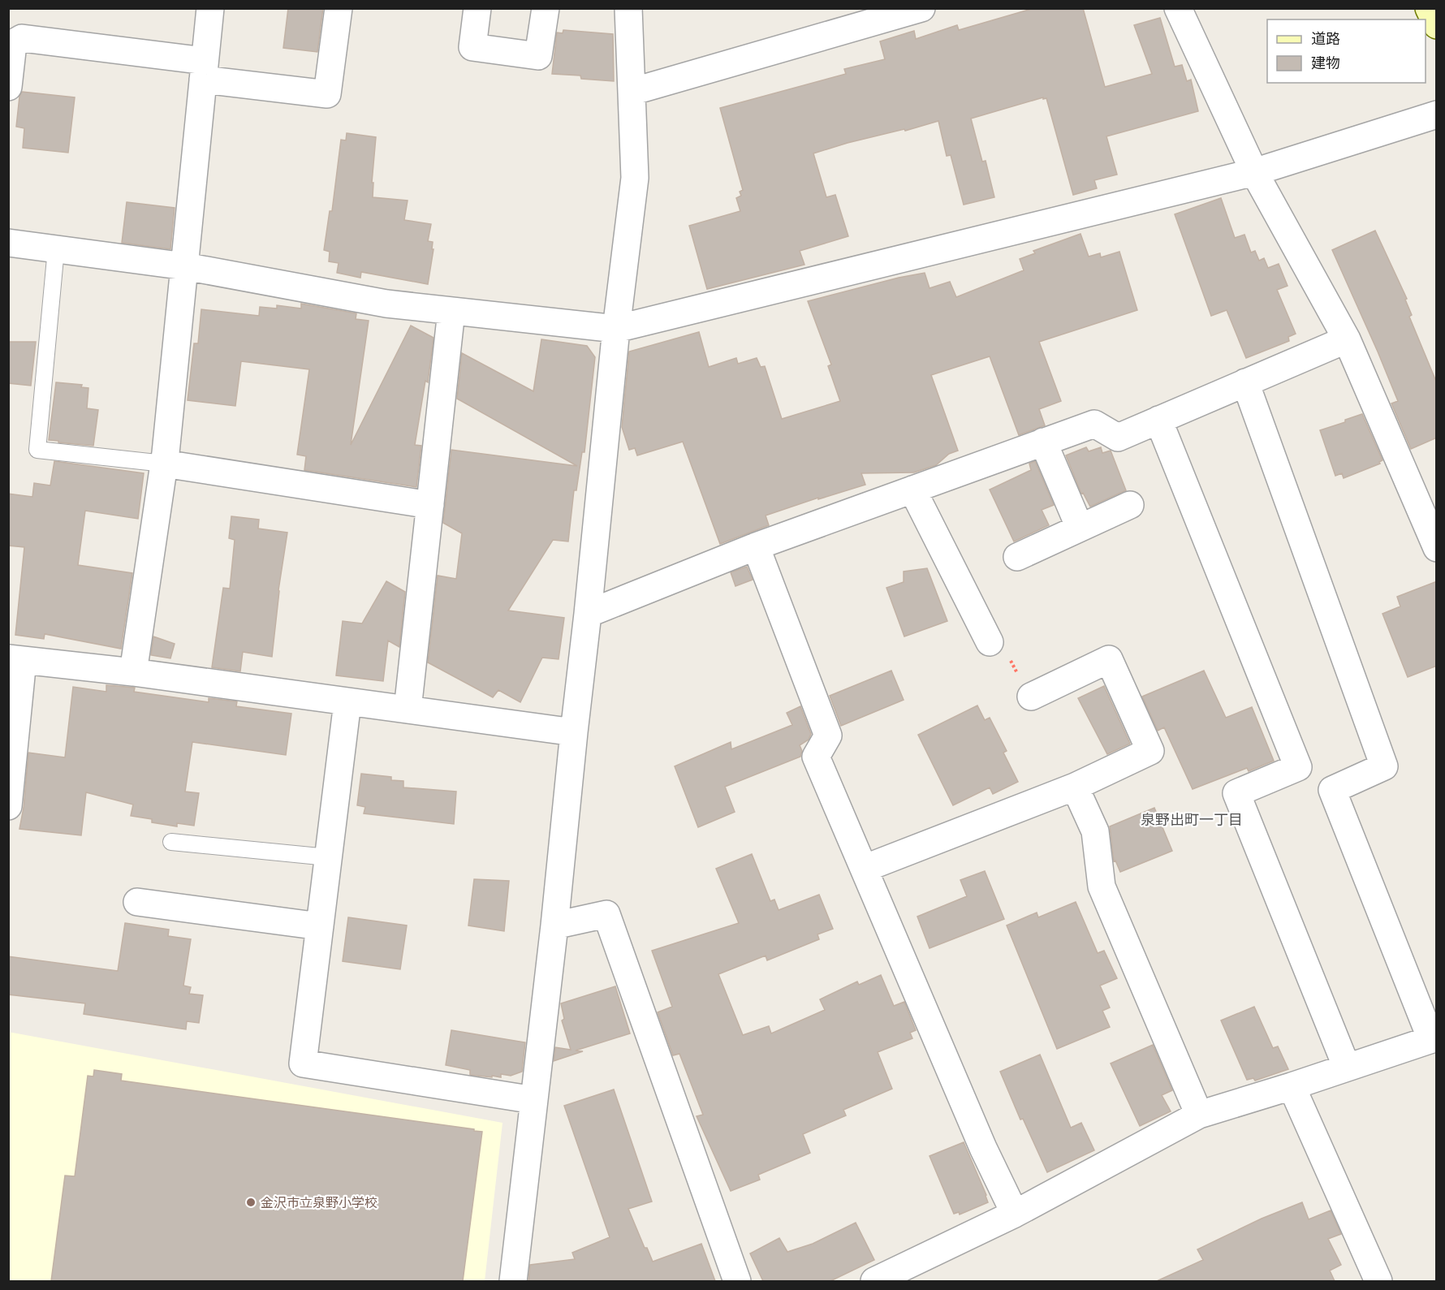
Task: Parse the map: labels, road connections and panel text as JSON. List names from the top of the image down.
{
  "districts": ["泉野出町一丁目"],
  "places": ["金沢市立泉野小学校"],
  "legend": ["道路", "建物"]
}
